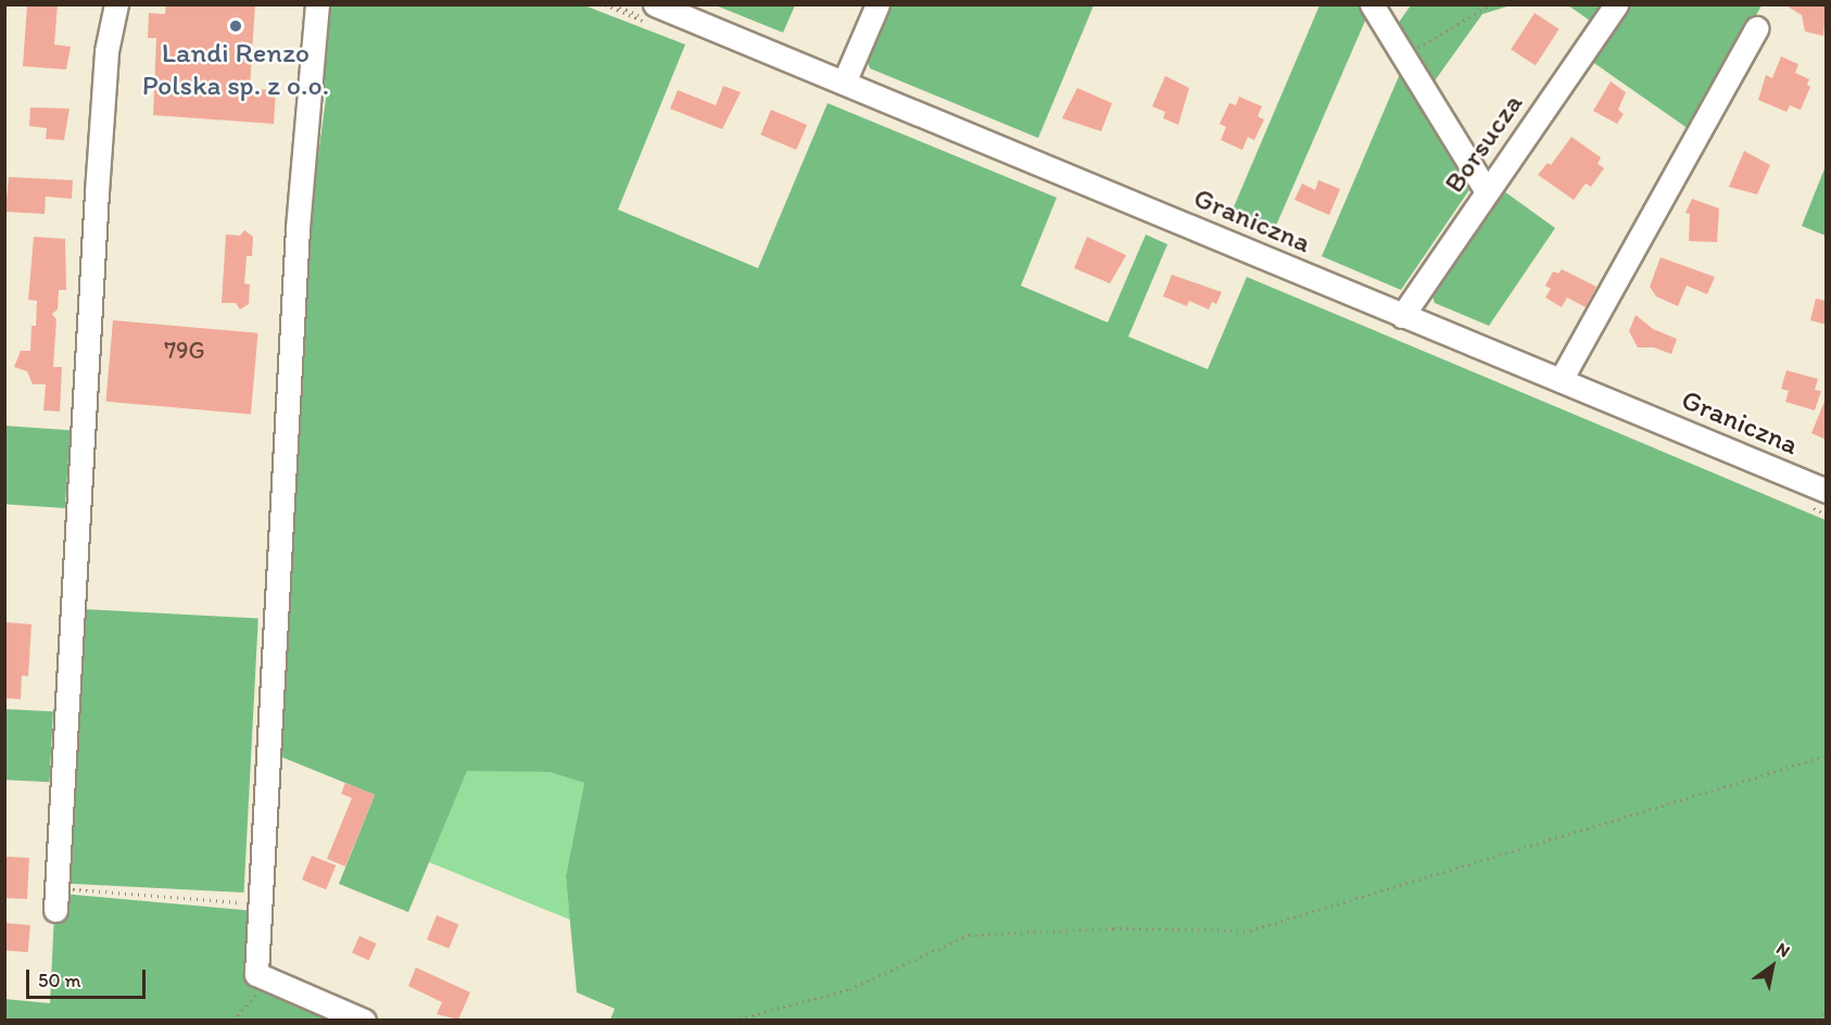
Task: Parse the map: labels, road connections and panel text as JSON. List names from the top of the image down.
{
  "streets": {
    "street": ["Borsucza", "Graniczna"]
  },
  "crossings": [
    ["Borsucza", "Graniczna"]
  ],
  "places": ["Landi Renzo Polska sp. z o.o."],
  "house_numbers": ["79G"],
  "scale_bar": "50 m",
  "north": "top right"
}
